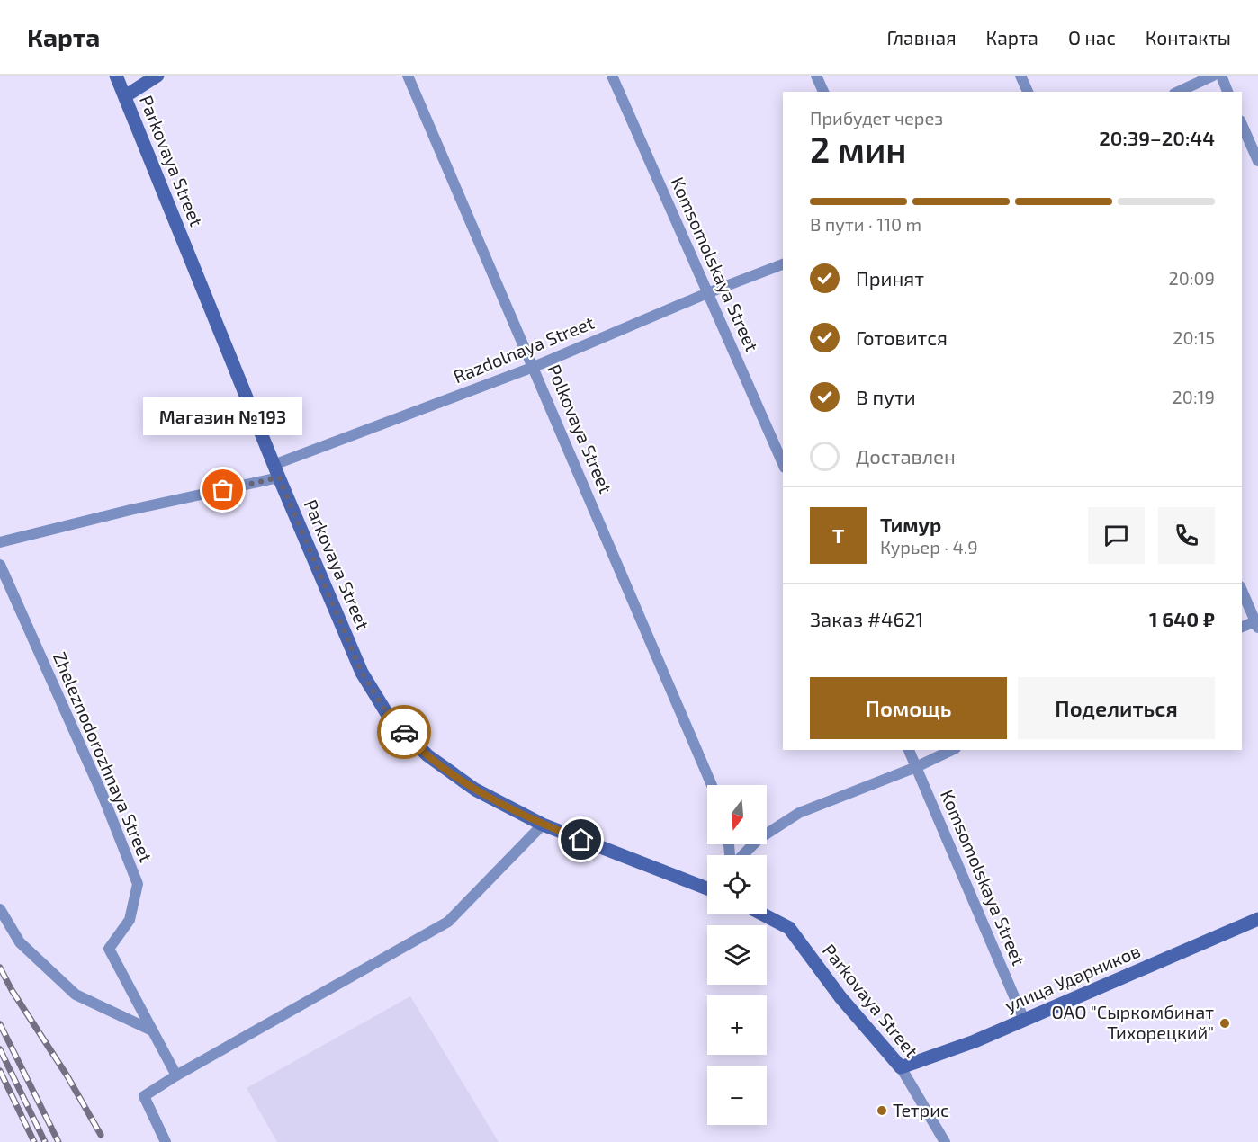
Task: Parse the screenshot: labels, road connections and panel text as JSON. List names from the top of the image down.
{
  "streets": {
    "main road": ["Parkovaya Street", "улица Ударников"],
    "street": [
      "Komsomolskaya Street",
      "Razdolnaya Street",
      "Polkovaya Street",
      "Zheleznodorozhnaya Street"
    ]
  },
  "crossings": [
    ["Parkovaya Street", "Razdolnaya Street"],
    ["Parkovaya Street", "улица Ударников"],
    ["Komsomolskaya Street", "Razdolnaya Street"],
    ["Komsomolskaya Street", "улица Ударников"],
    ["Razdolnaya Street", "Polkovaya Street"]
  ],
  "places": ["Магазин №193", "ОАО \"Сыркомбинат Тихорецкий\"", "Тетрис"],
  "north": "bottom",
  "page": {
    "header": "Карта",
    "nav": [
      "Главная",
      "Карта",
      "О нас",
      "Контакты"
    ],
    "heading": ["2 мин", "Прибудет через", "20:39–20:44"],
    "panel": [
      "Тимур",
      "Курьер · 4.9",
      "Заказ #4621",
      "1 640 ₽"
    ],
    "bar": "В пути · 110 m",
    "list": [
      ["Принят", "20:09"],
      ["Готовится", "20:15"],
      ["В пути", "20:19"],
      "Доставлен"
    ],
    "bubble": "Магазин №193",
    "round": "Т",
    "buttons": ["Помощь", "Поделиться"],
    "map_buttons": ["+", "−"]
  }
}
